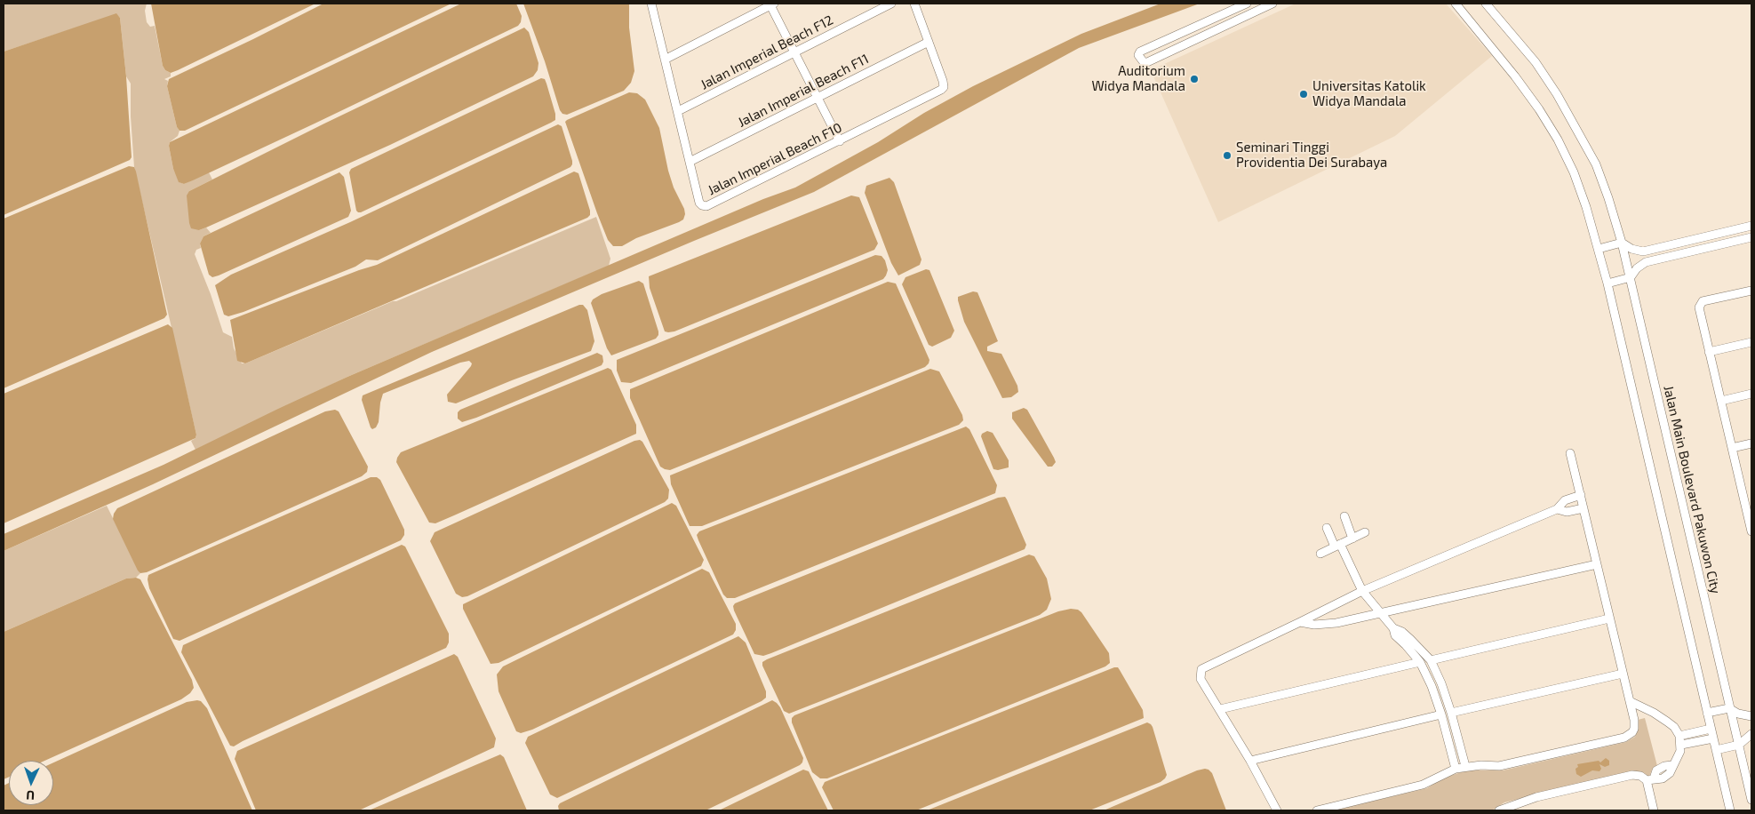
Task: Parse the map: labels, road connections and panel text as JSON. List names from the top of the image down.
{
  "streets": {
    "street": [
      "Jalan Imperial Beach F12",
      "Jalan Imperial Beach F11",
      "Jalan Imperial Beach F10",
      "Jalan Main Boulevard Pakuwon City"
    ]
  },
  "crossings": [
    ["Jalan Imperial Beach F12", "Jalan Imperial Beach F10"],
    ["Jalan Imperial Beach F11", "Jalan Imperial Beach F10"]
  ],
  "places": ["Auditorium Widya Mandala", "Universitas Katolik Widya Mandala", "Seminari Tinggi Providentia Dei Surabaya"],
  "north": "bottom"
}
